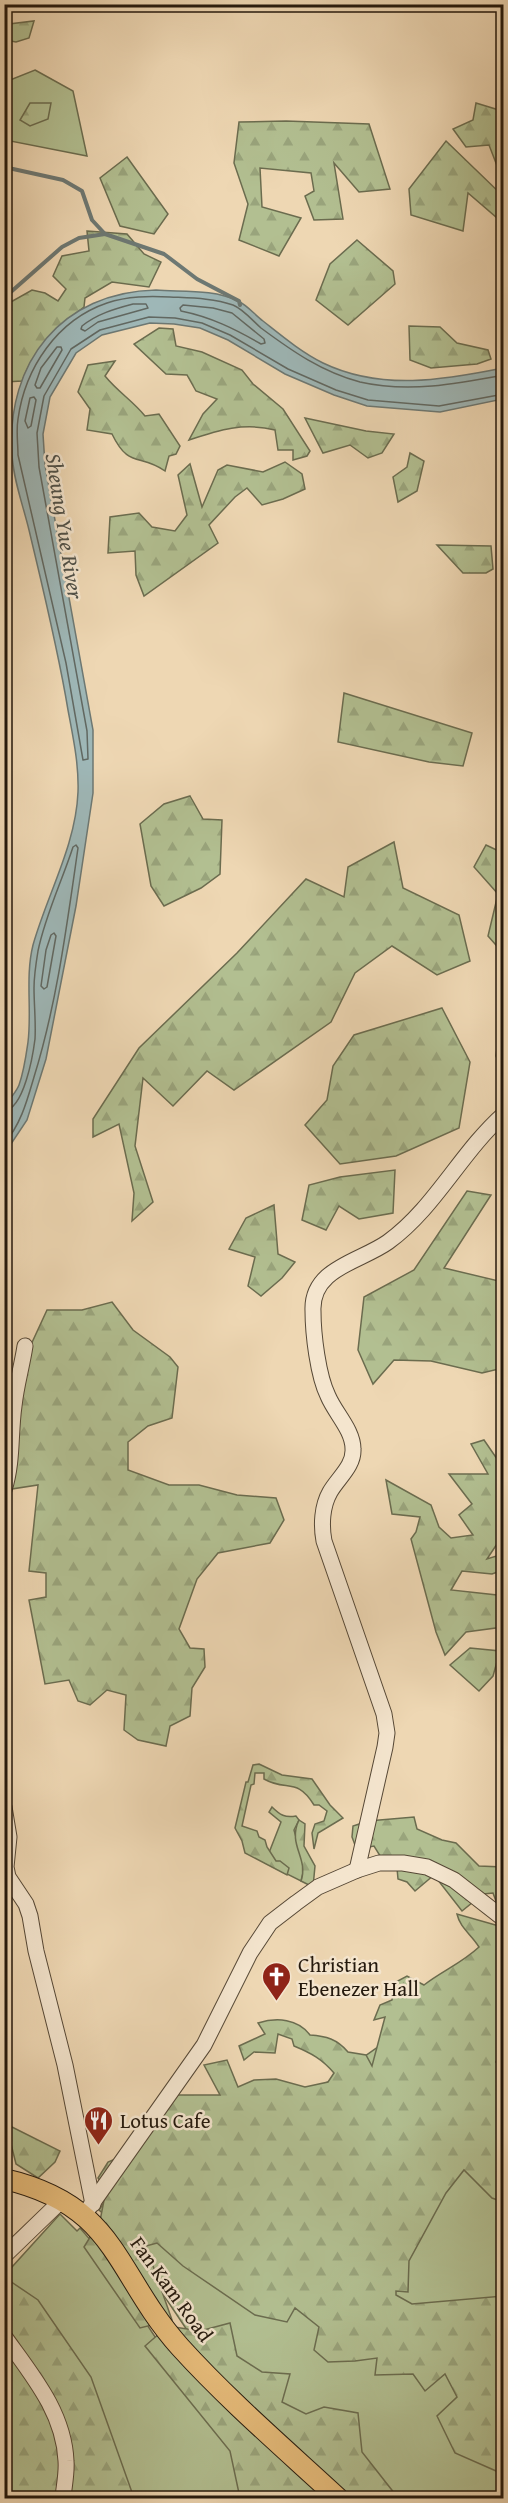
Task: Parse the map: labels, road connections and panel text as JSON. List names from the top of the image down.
{
  "streets": {
    "main road": ["Fan Kam Road"]
  },
  "water": ["Sheung Yue River"],
  "places": {
    "church": ["Christian Ebenezer Hall"],
    "restaurant": ["Lotus Cafe"]
  }
}
